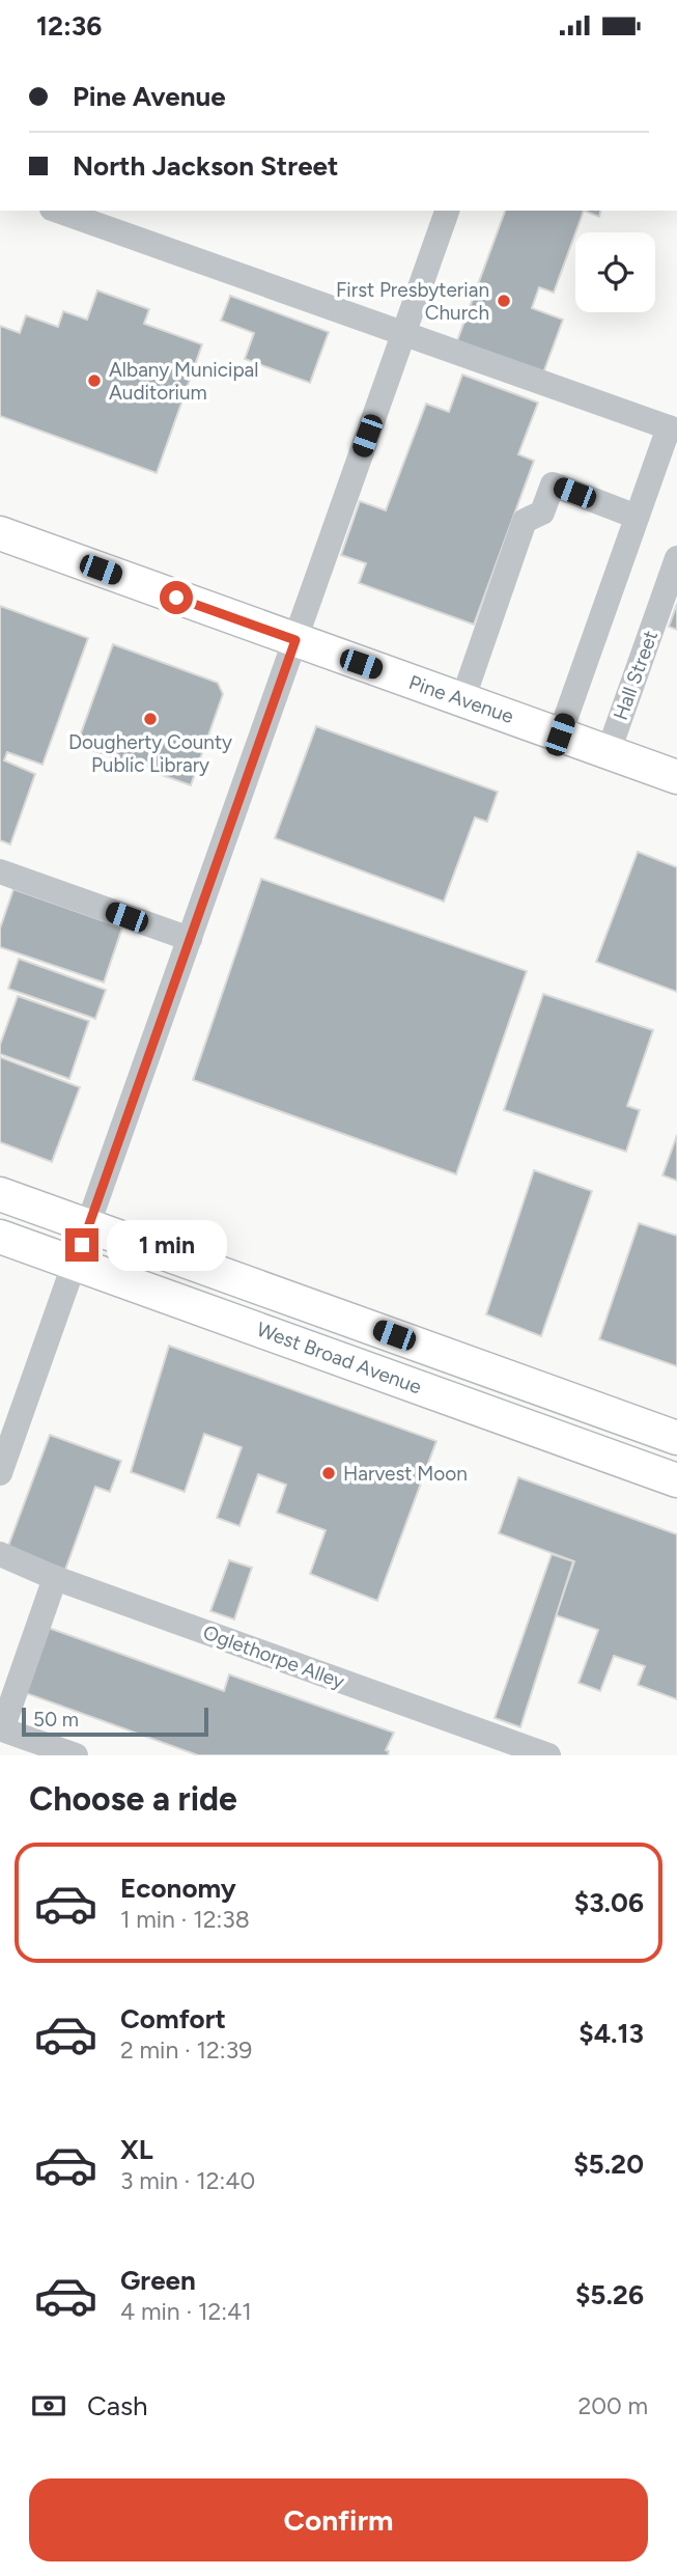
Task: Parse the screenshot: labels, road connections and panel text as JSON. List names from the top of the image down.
{
  "streets": {
    "main road": ["Pine Avenue", "West Broad Avenue"],
    "street": ["Hall Street", "Oglethorpe Alley"]
  },
  "crossings": [
    ["Hall Street", "Pine Avenue"]
  ],
  "places": [
    "First Presbyterian Church",
    "Albany Municipal Auditorium",
    "Dougherty County Public Library",
    "Harvest Moon"
  ],
  "scale_bar": "50 m",
  "page": {
    "status": "12:36",
    "banner": ["Pine Avenue", "North Jackson Street"],
    "bubble": "1 min",
    "scale": "50 m",
    "heading": "Choose a ride",
    "list": [
      {
        "name": "Economy",
        "note": "1 min · 12:38",
        "value": "$3.06"
      },
      {
        "name": "Comfort",
        "note": "2 min · 12:39",
        "value": "$4.13"
      },
      {
        "name": "XL",
        "note": "3 min · 12:40",
        "value": "$5.20"
      },
      {
        "name": "Green",
        "note": "4 min · 12:41",
        "value": "$5.26"
      }
    ],
    "pay": ["Cash", "200 m"],
    "buttons": "Confirm"
  }
}
